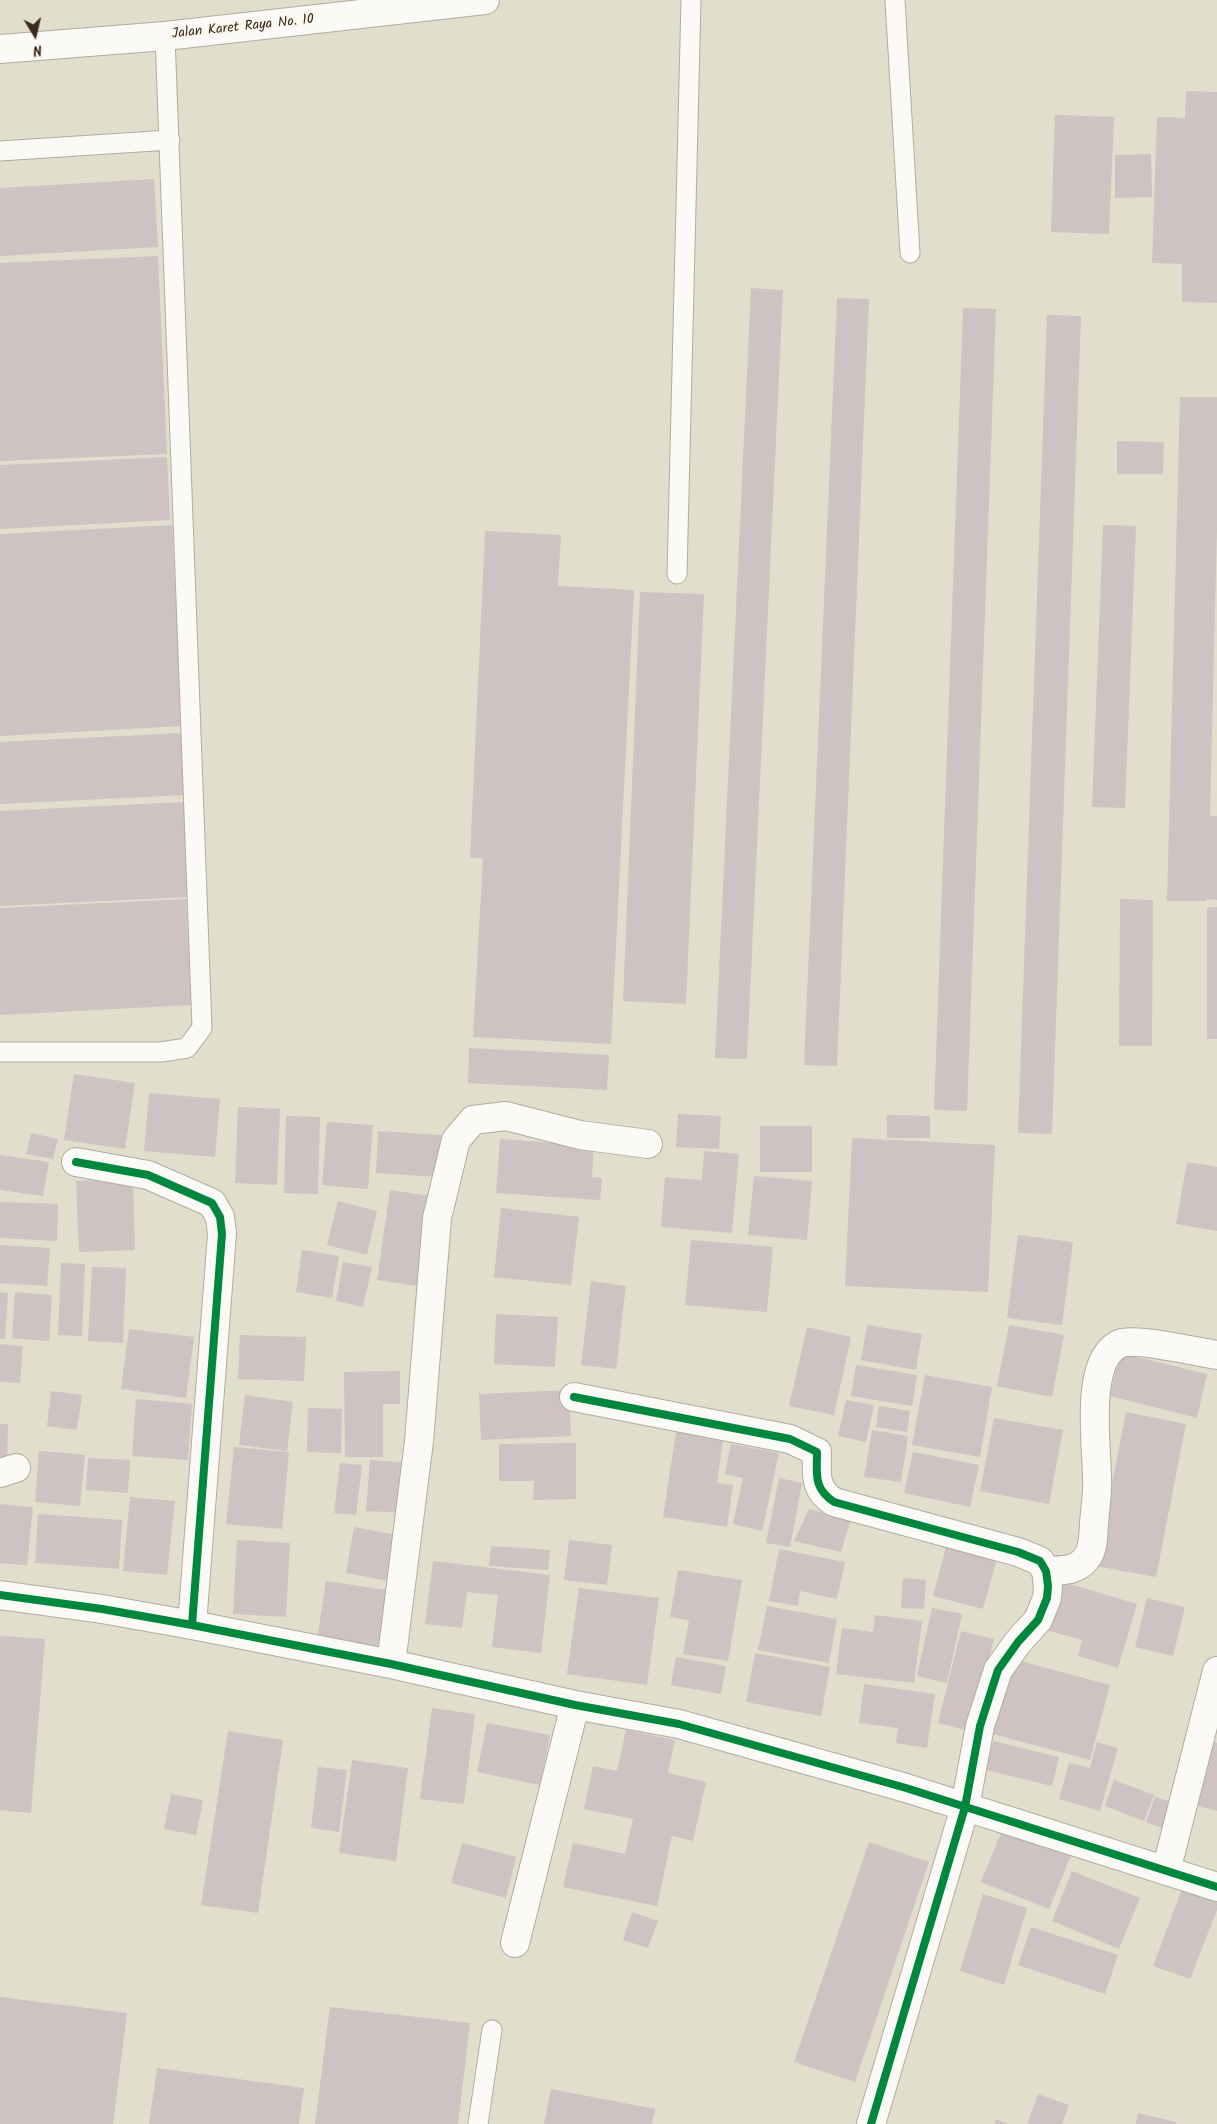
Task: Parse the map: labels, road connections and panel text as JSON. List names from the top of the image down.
{
  "streets": {
    "street": ["Jalan Karet Raya No. 10"]
  },
  "north": "bottom"
}
